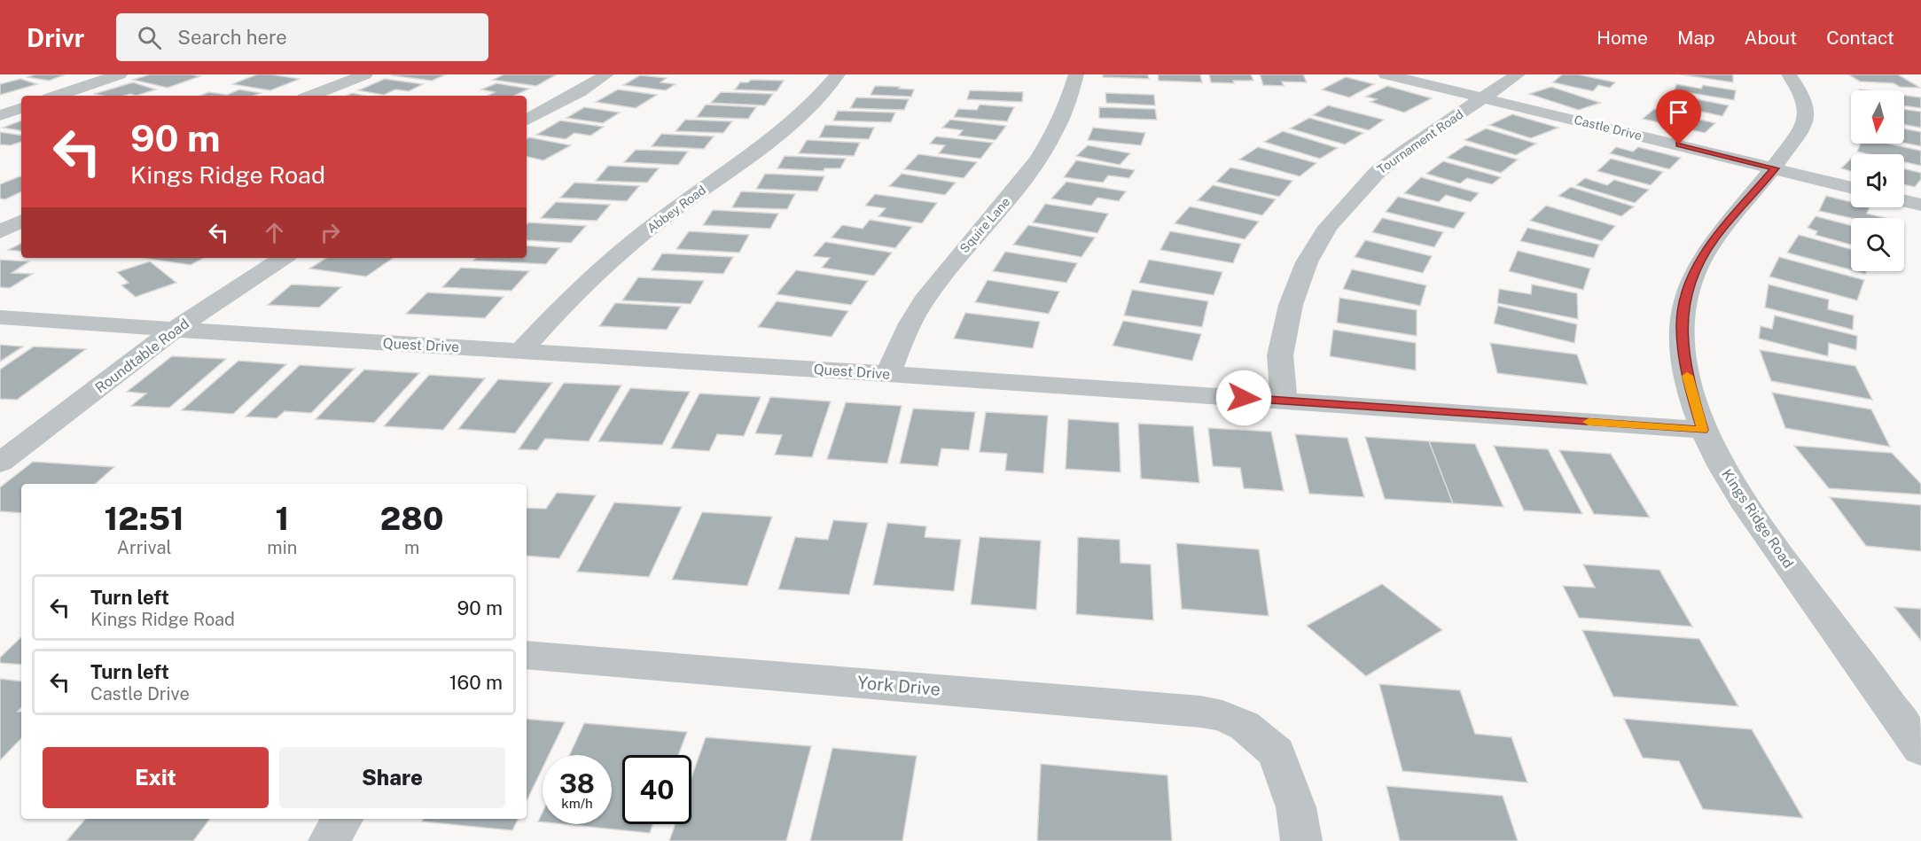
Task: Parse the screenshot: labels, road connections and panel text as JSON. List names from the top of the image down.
{
  "streets": {
    "street": [
      "Castle Drive",
      "Tournament Road",
      "Abbey Road",
      "Squire Lane",
      "Quest Drive",
      "Roundtable Road",
      "Kings Ridge Road",
      "York Drive"
    ]
  },
  "crossings": [
    ["Castle Drive", "Tournament Road"],
    ["Castle Drive", "Kings Ridge Road"],
    ["Tournament Road", "Quest Drive"],
    ["Abbey Road", "Quest Drive"],
    ["Squire Lane", "Quest Drive"],
    ["Quest Drive", "Roundtable Road"],
    ["Quest Drive", "Kings Ridge Road"]
  ],
  "north": "bottom",
  "page": {
    "header": "Drivr",
    "search": "Search here",
    "nav": [
      "Home",
      "Map",
      "About",
      "Contact"
    ],
    "turn": ["90 m", "Kings Ridge Road"],
    "eta": [
      "12:51",
      "Arrival",
      "1",
      "min",
      "280",
      "m"
    ],
    "list": [
      {
        "name": "Turn left",
        "note": "Kings Ridge Road",
        "value": "90 m"
      },
      {
        "name": "Turn left",
        "note": "Castle Drive",
        "value": "160 m"
      }
    ],
    "buttons": ["Exit", "Share"],
    "speed": "38 km/h",
    "limit": "40"
  }
}
